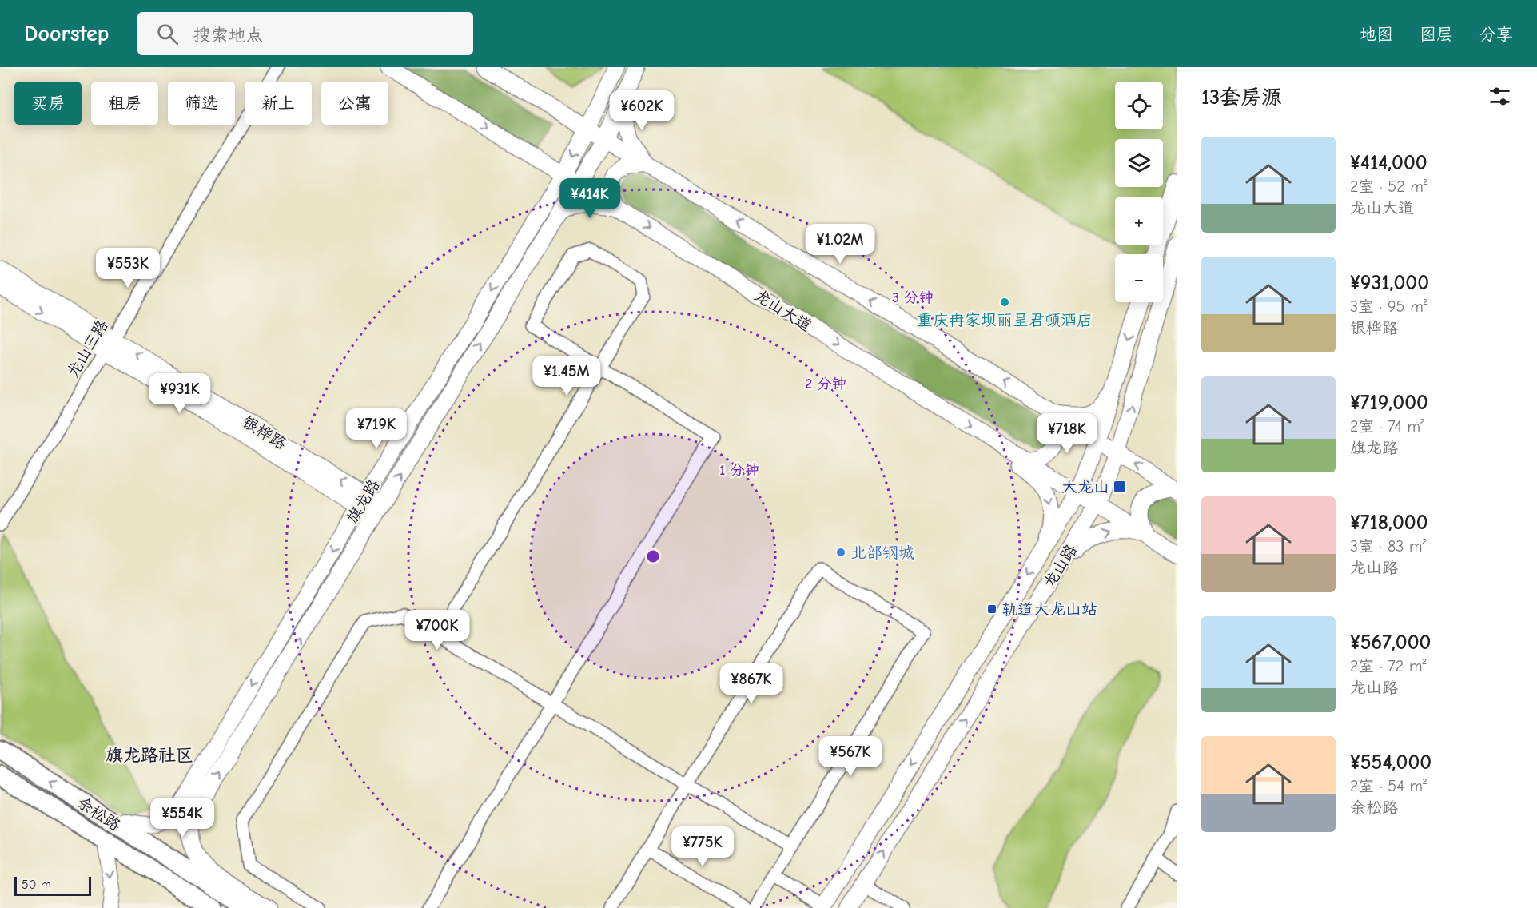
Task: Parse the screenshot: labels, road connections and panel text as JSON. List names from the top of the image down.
{
  "streets": {
    "highway": ["余松路"],
    "main road": [
      "龙山大道",
      "银桦路",
      "旗龙路",
      "龙山路"
    ],
    "street": ["龙山三路"]
  },
  "crossings": [
    ["龙山大道", "旗龙路"],
    ["龙山大道", "龙山路"],
    ["龙山三路", "银桦路"],
    ["银桦路", "旗龙路"]
  ],
  "districts": ["旗龙路社区"],
  "places": {
    "other": ["重庆冉家坝丽呈君顿酒店", "北部钢城"],
    "transit": ["大龙山", "轨道大龙山站"]
  },
  "scale_bar": "50 m",
  "page": {
    "header": "Doorstep",
    "search": "搜索地点",
    "nav": ["地图", "图层", "分享"],
    "heading": "13套房源",
    "map_buttons": ["+", "−"],
    "chip": [
      "买房",
      "租房",
      "筛选",
      "新上",
      "公寓"
    ],
    "price": [
      "¥602K",
      "¥414K",
      "¥1.02M",
      "¥553K",
      "¥1.45M",
      "¥931K",
      "¥719K",
      "¥718K",
      "¥700K",
      "¥867K",
      "¥567K",
      "¥554K",
      "¥775K"
    ],
    "list": [
      {
        "name": "¥414,000",
        "note": "2室 · 52 m² · 龙山大道"
      },
      {
        "name": "¥931,000",
        "note": "3室 · 95 m² · 银桦路"
      },
      {
        "name": "¥719,000",
        "note": "2室 · 74 m² · 旗龙路"
      },
      {
        "name": "¥718,000",
        "note": "3室 · 83 m² · 龙山路"
      },
      {
        "name": "¥567,000",
        "note": "2室 · 72 m² · 龙山路"
      },
      {
        "name": "¥554,000",
        "note": "2室 · 54 m² · 余松路"
      }
    ],
    "scale": "50 m"
  },
  "rings": ["3 分钟", "2 分钟", "1 分钟"]
}
